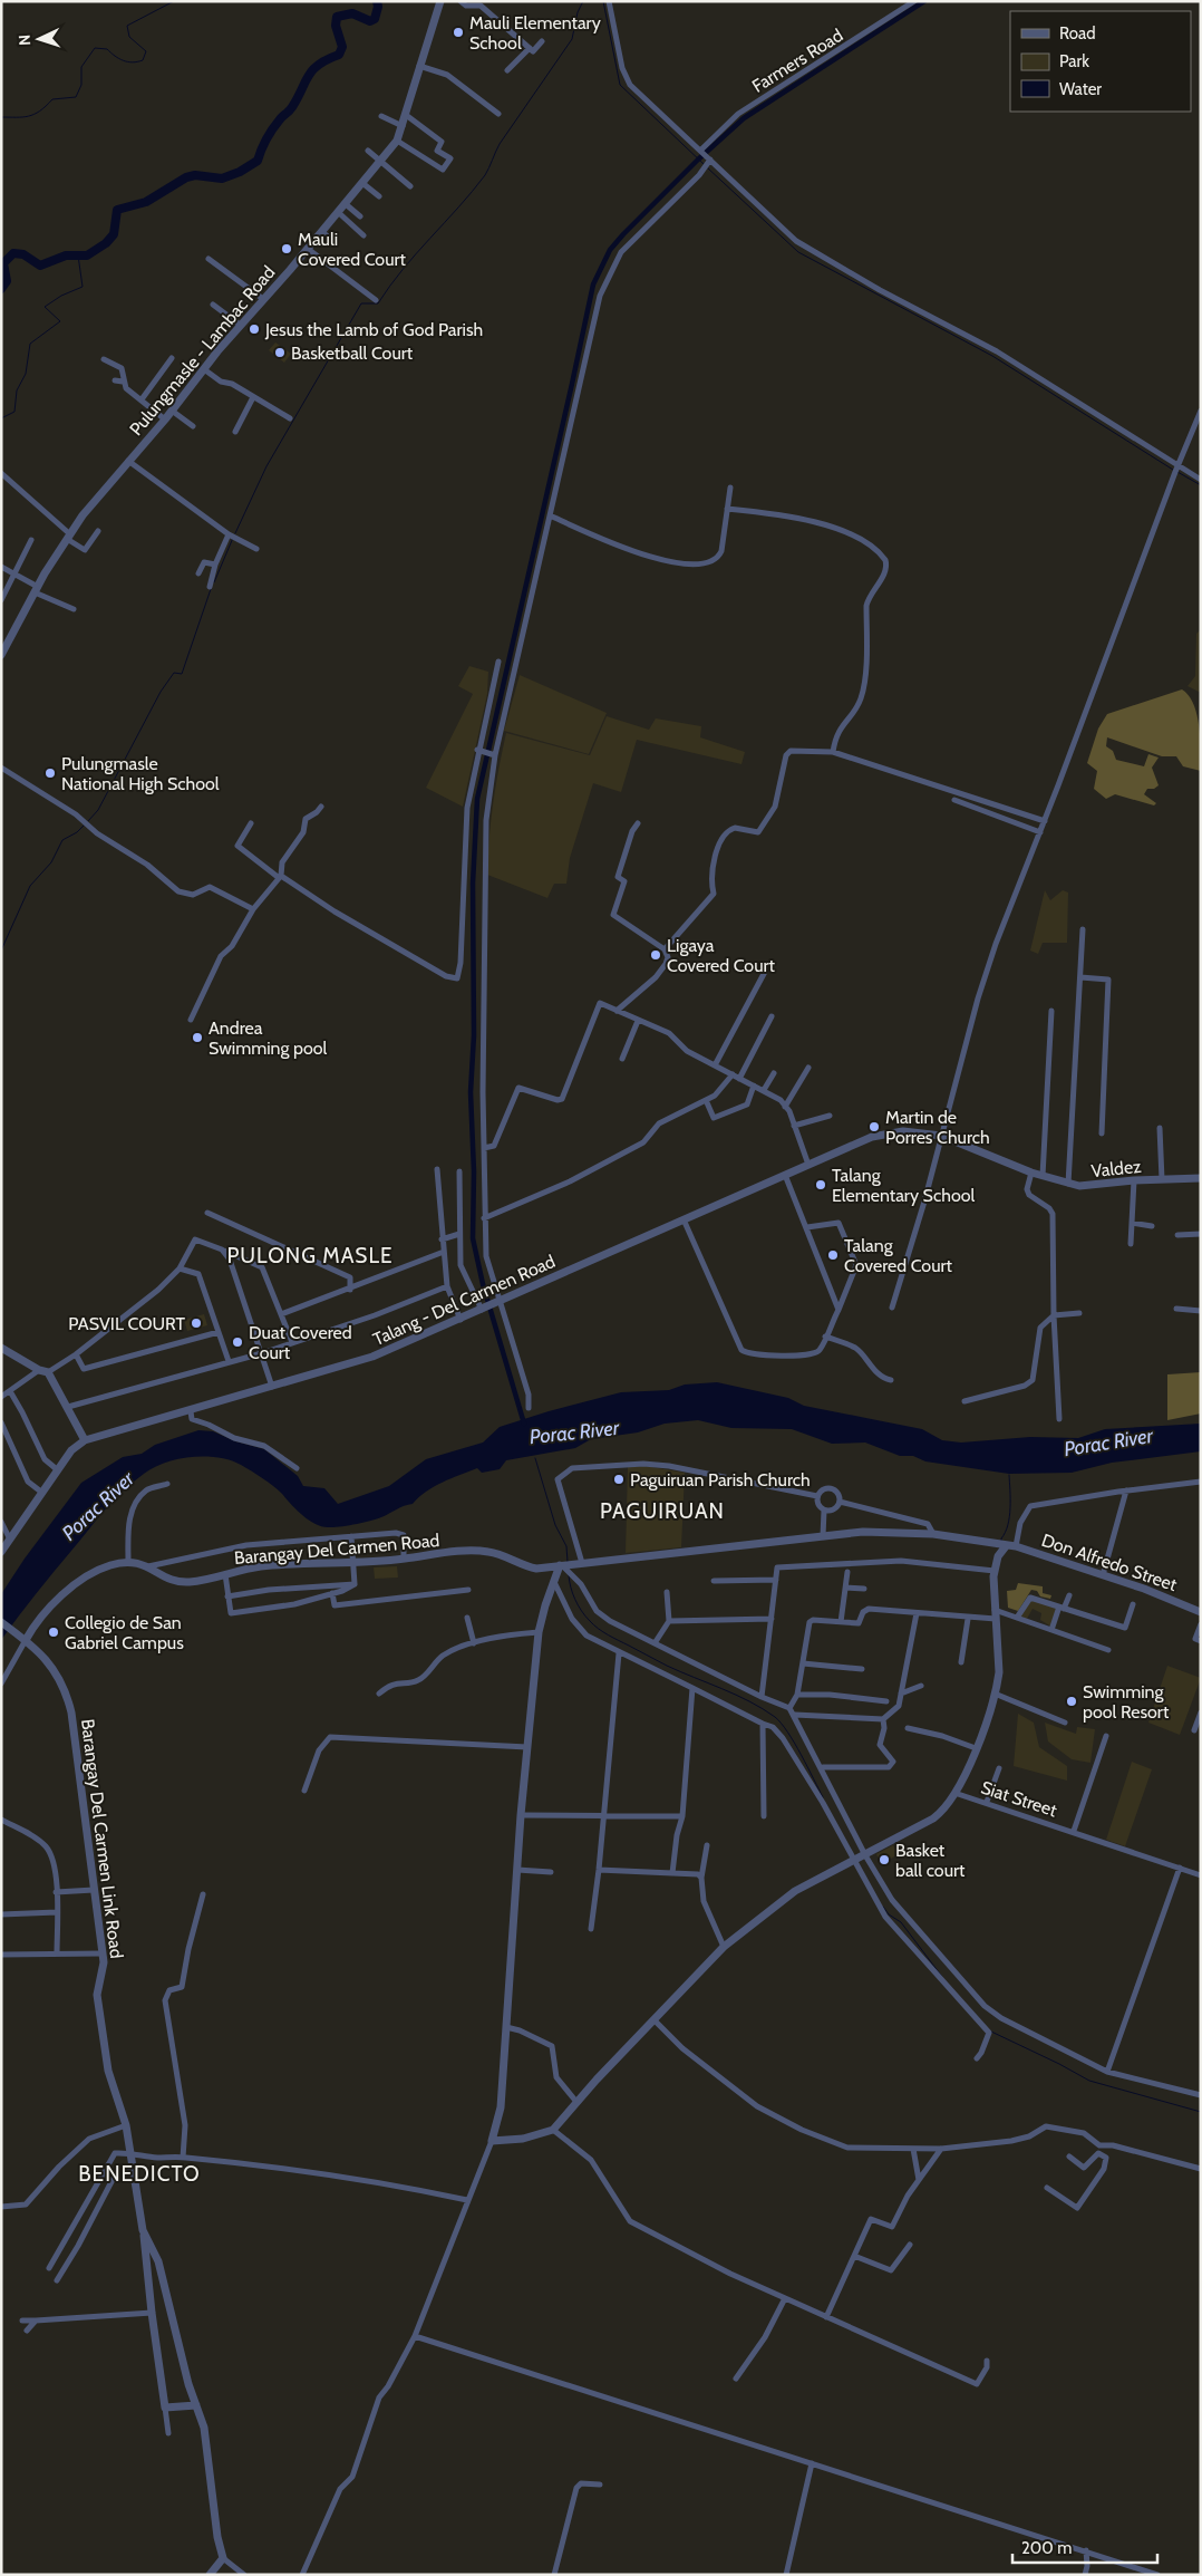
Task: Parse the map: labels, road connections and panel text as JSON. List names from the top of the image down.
{
  "streets": {
    "street": [
      "Farmers Road",
      "Pulungmasle - Lambac Road",
      "Valdez",
      "Talang - Del Carmen Road",
      "Barangay Del Carmen Road",
      "Don Alfredo Street",
      "Siat Street",
      "Barangay Del Carmen Link Road"
    ]
  },
  "crossings": [
    ["Valdez", "Talang - Del Carmen Road"],
    ["Barangay Del Carmen Road", "Don Alfredo Street"]
  ],
  "districts": ["PULONG MASLE", "PAGUIRUAN", "BENEDICTO"],
  "water": ["Porac River"],
  "places": [
    "Mauli Elementary School",
    "Mauli Covered Court",
    "Jesus the Lamb of God Parish",
    "Basketball Court",
    "Pulungmasle National High School",
    "Ligaya Covered Court",
    "Andrea Swimming pool",
    "Martin de Porres Church",
    "Talang Elementary School",
    "Talang Covered Court",
    "PASVIL COURT",
    "Duat Covered Court",
    "Paguiruan Parish Church",
    "Collegio de San Gabriel Campus",
    "Swimming pool Resort",
    "Basket ball court"
  ],
  "legend": ["Road", "Park", "Water"],
  "scale_bar": "200 m",
  "north": "left"
}
